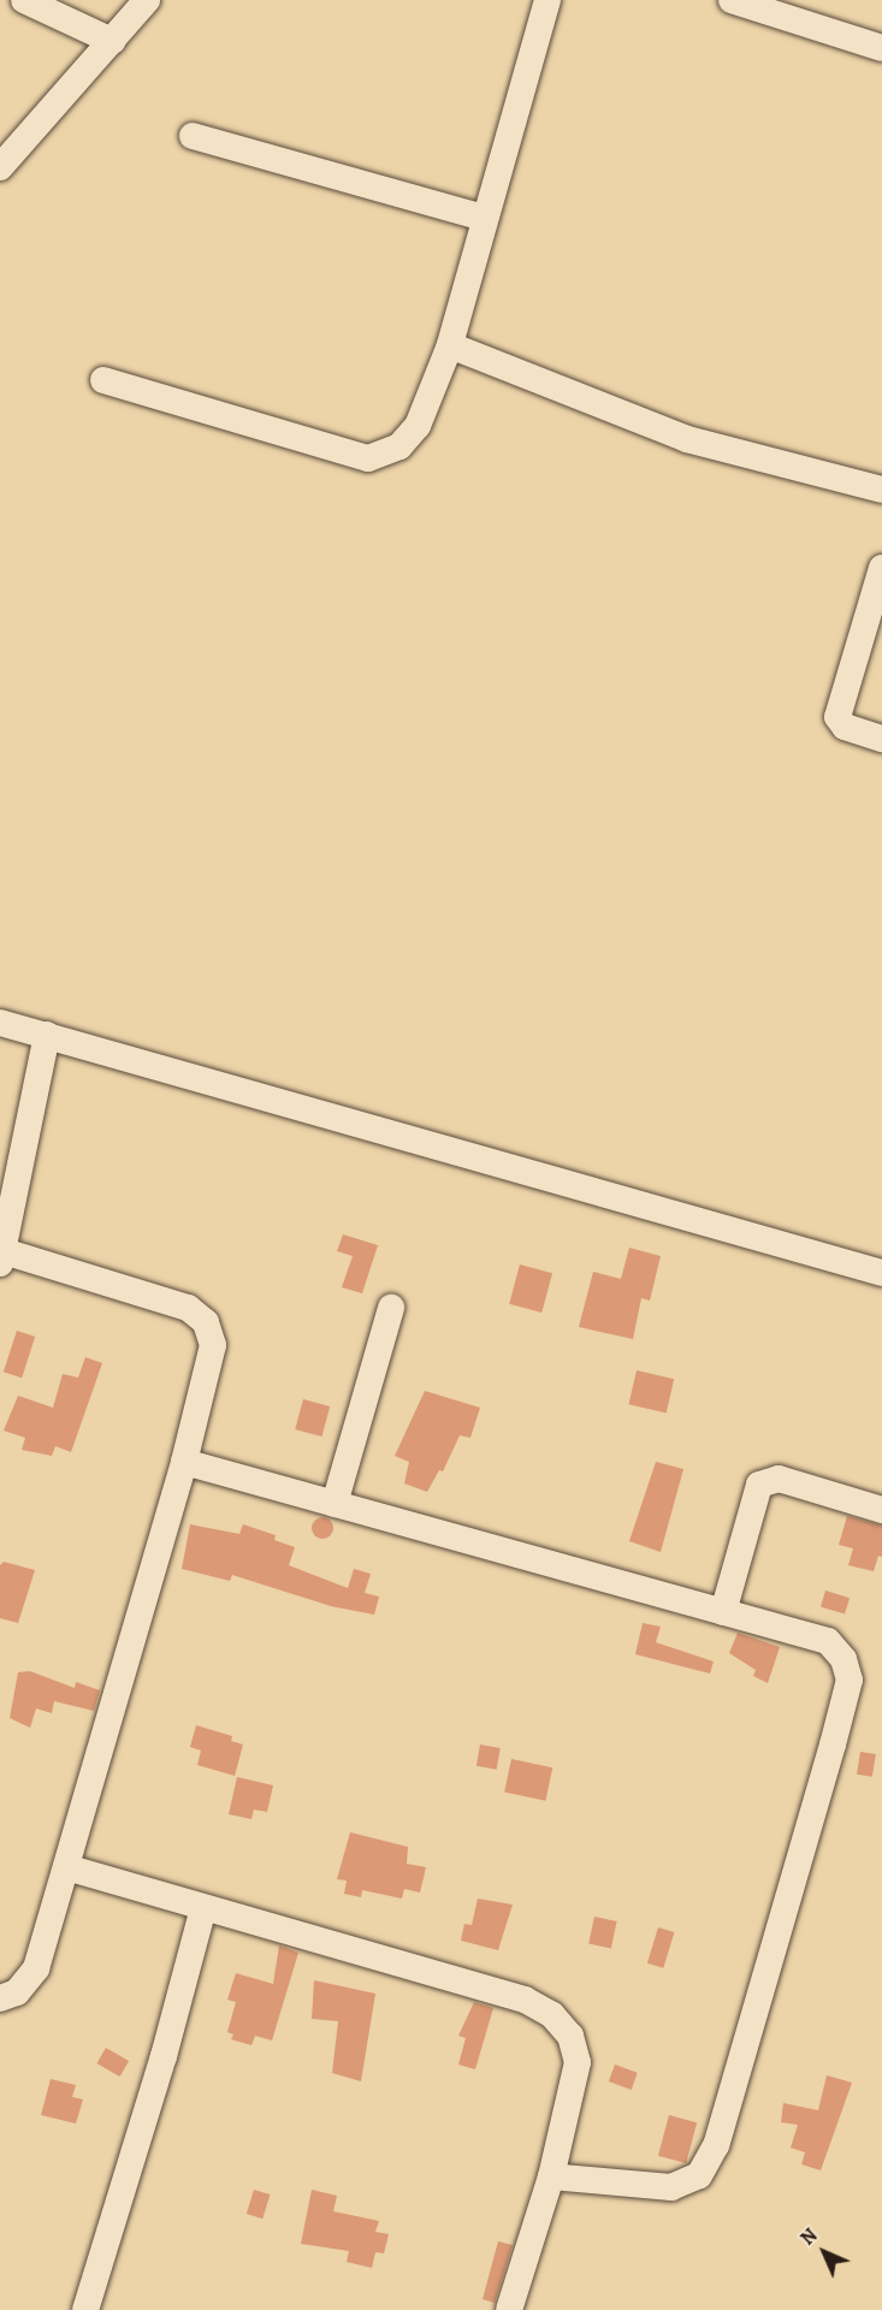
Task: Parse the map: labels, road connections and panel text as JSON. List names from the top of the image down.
{
  "north": "top left"
}
